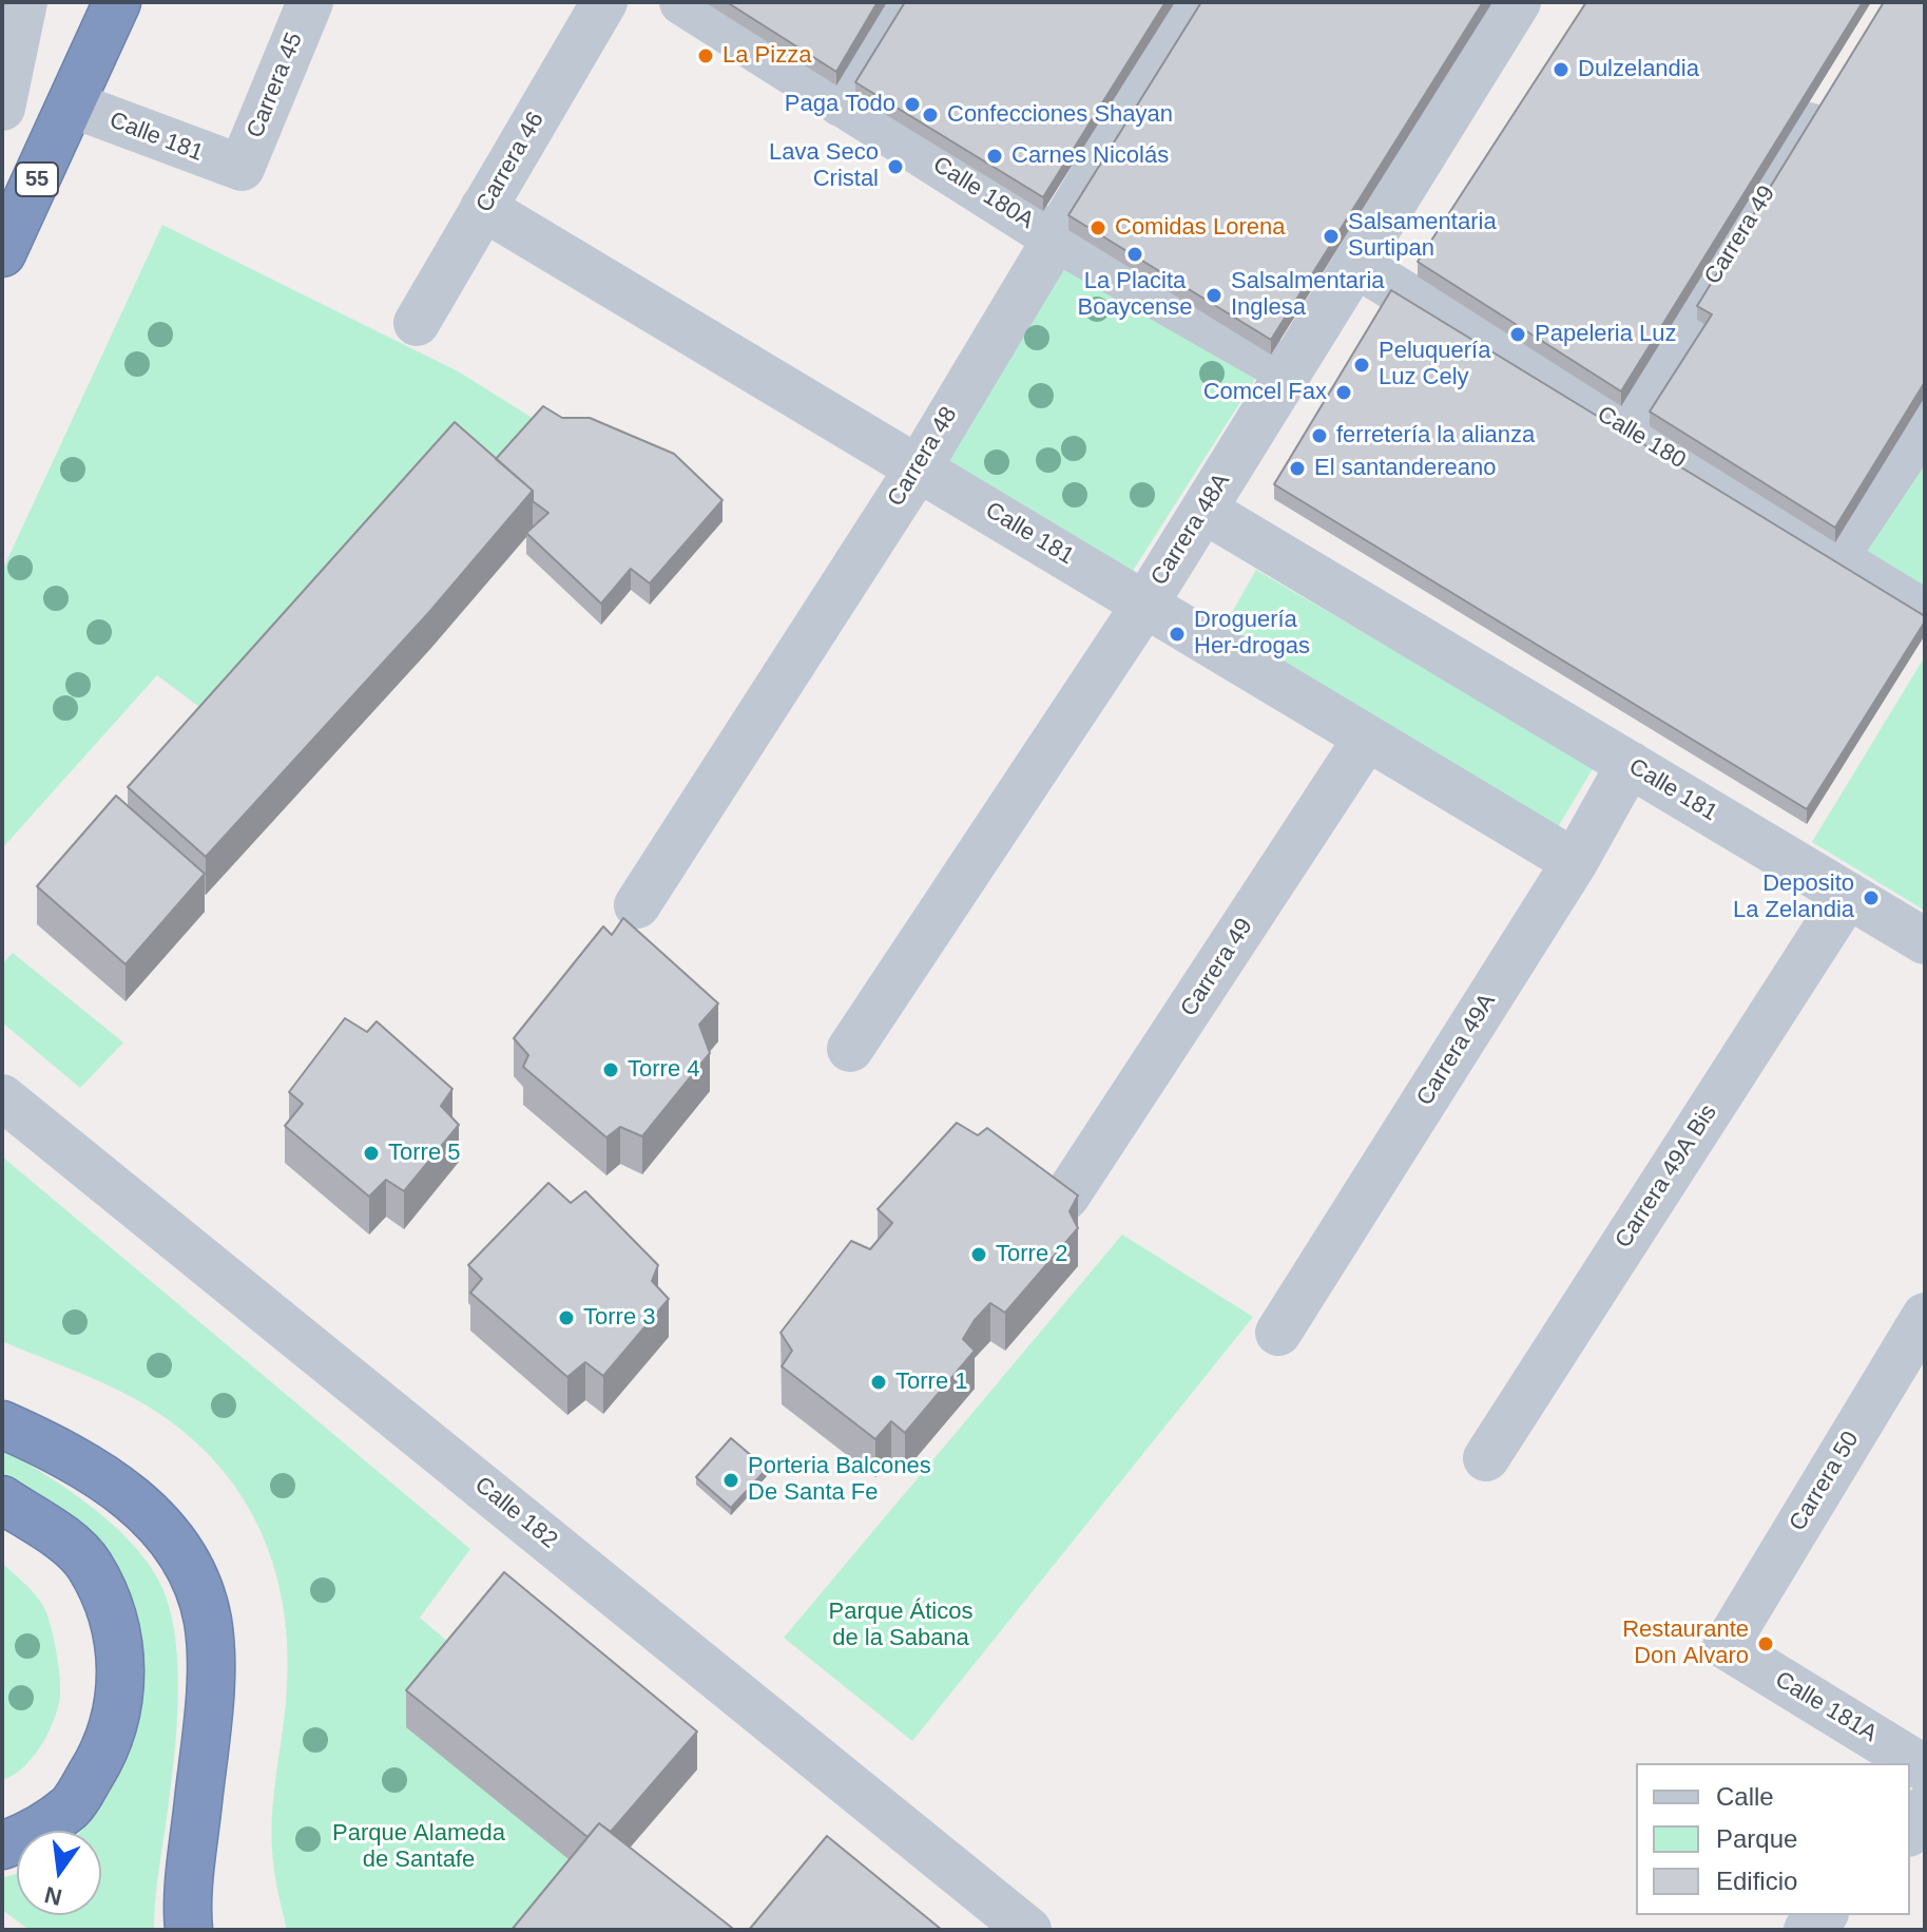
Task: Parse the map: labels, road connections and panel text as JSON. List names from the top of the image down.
{
  "streets": {
    "highway": ["55"],
    "street": [
      "Carrera 45",
      "Calle 181",
      "Carrera 46",
      "Calle 180A",
      "Carrera 49",
      "Calle 180",
      "Carrera 48",
      "Carrera 48A",
      "Carrera 49A",
      "Carrera 49A Bis",
      "Carrera 50",
      "Calle 182",
      "Calle 181A"
    ]
  },
  "crossings": [
    ["Carrera 45", "Calle 181"],
    ["Calle 181", "Carrera 46"],
    ["Calle 181", "55"],
    ["Calle 181", "Carrera 49"],
    ["Calle 181", "Carrera 48"],
    ["Calle 181", "Carrera 48A"],
    ["Calle 181", "Carrera 49A"],
    ["Calle 181", "Carrera 49A Bis"],
    ["Calle 180A", "Carrera 48"],
    ["Calle 180A", "Carrera 48A"],
    ["Carrera 49", "Calle 180"],
    ["Calle 180", "Carrera 48A"],
    ["Carrera 50", "Calle 181A"]
  ],
  "parks": ["Parque Áticos de la Sabana", "Parque Alameda de Santafe"],
  "places": [
    "La Pizza",
    "Dulzelandia",
    "Paga Todo",
    "Confecciones Shayan",
    "Carnes Nicolás",
    "Lava Seco Cristal",
    "Comidas Lorena",
    "Salsamentaria Surtipan",
    "La Placita Boaycense",
    "Salsalmentaria Inglesa",
    "Papeleria Luz",
    "Peluquería Luz Cely",
    "Comcel Fax",
    "ferretería la alianza",
    "El santandereano",
    "Droguería Her-drogas",
    "Deposito La Zelandia",
    "Torre 4",
    "Torre 5",
    "Torre 2",
    "Torre 3",
    "Torre 1",
    "Porteria Balcones De Santa Fe",
    "Restaurante Don Alvaro"
  ],
  "legend": ["Calle", "Parque", "Edificio"],
  "north": "bottom"
}
